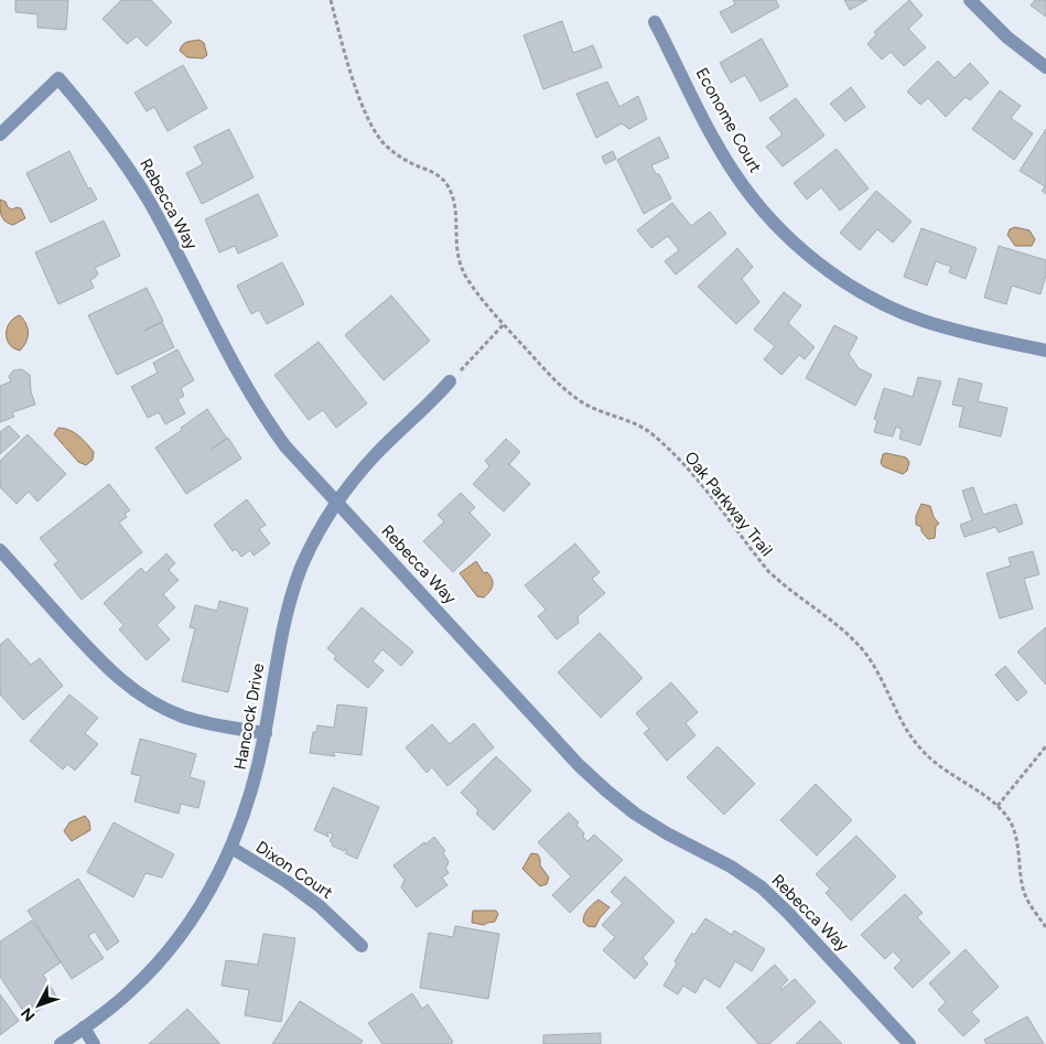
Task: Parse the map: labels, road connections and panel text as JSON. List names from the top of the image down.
{
  "streets": {
    "street": [
      "Econome Court",
      "Rebecca Way",
      "Hancock Drive",
      "Dixon Court"
    ],
    "path": ["Oak Parkway Trail"]
  },
  "crossings": [
    ["Rebecca Way", "Hancock Drive"],
    ["Hancock Drive", "Dixon Court"]
  ],
  "north": "bottom left"
}
